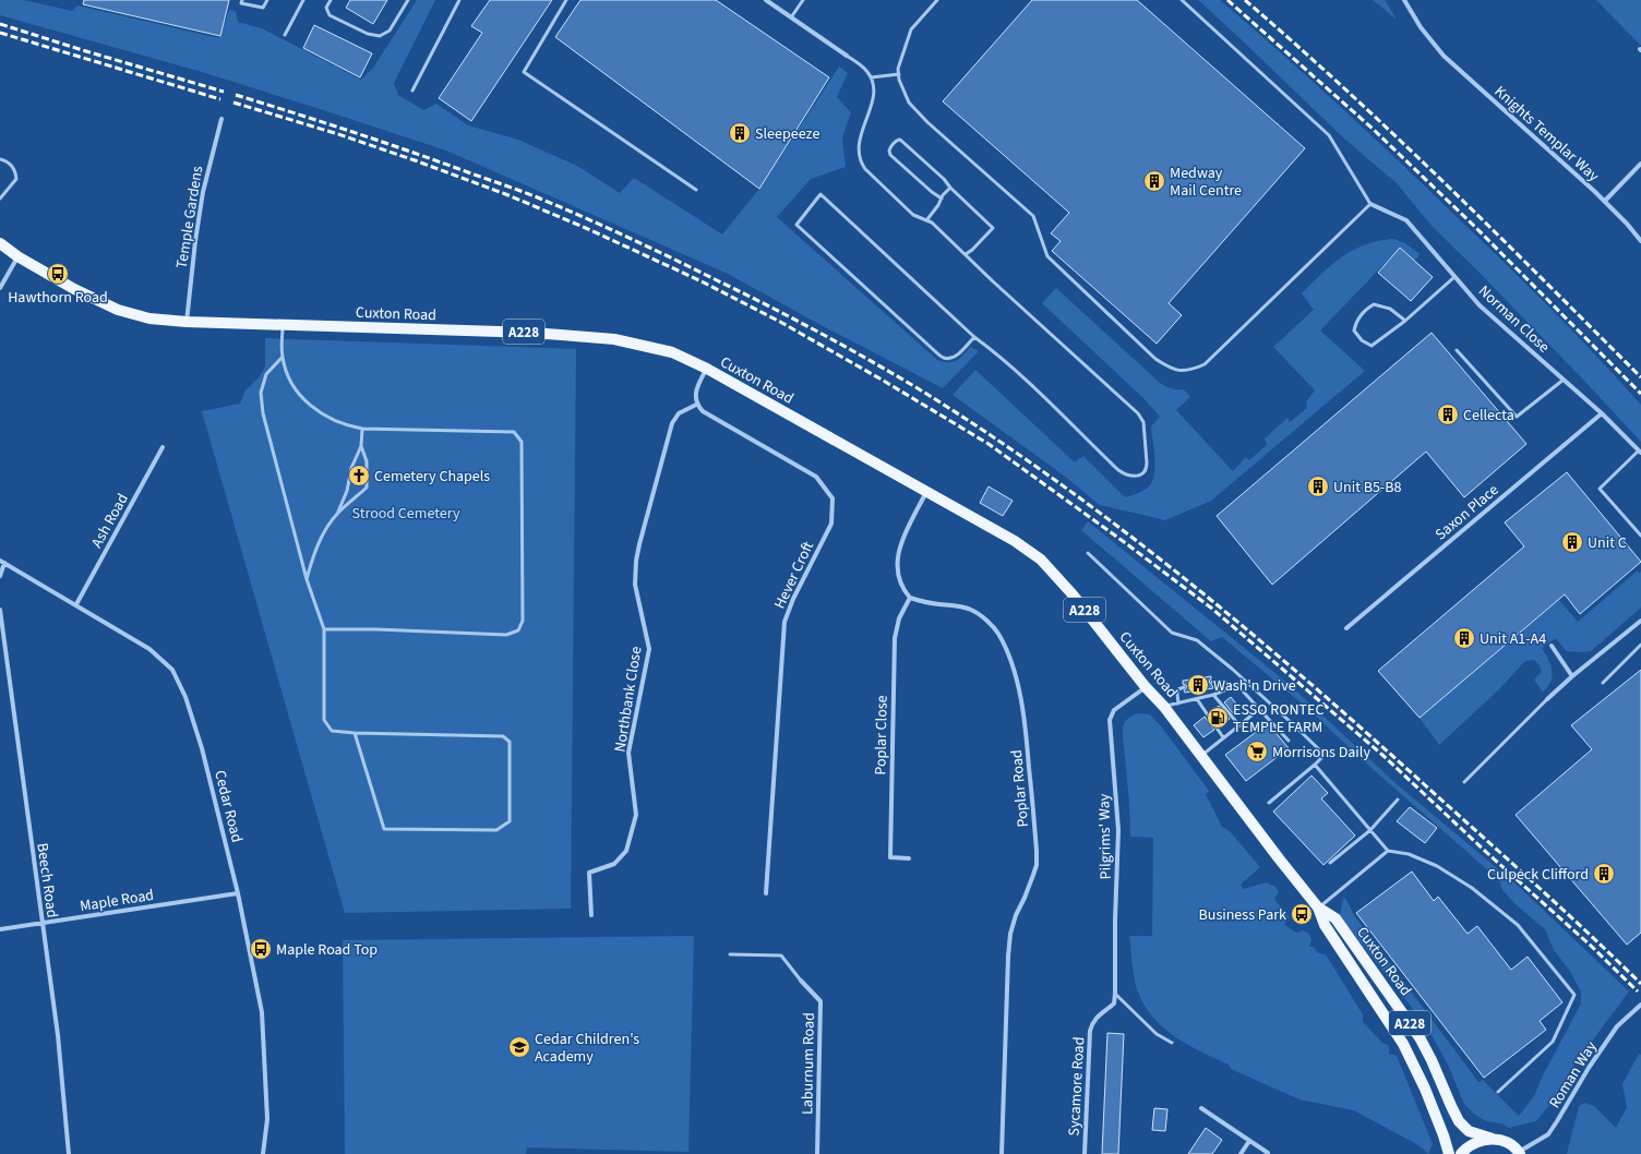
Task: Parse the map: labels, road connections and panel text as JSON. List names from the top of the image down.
{
  "streets": {
    "main road": ["Cuxton Road", "A228"],
    "street": [
      "Knights Templar Way",
      "Temple Gardens",
      "Norman Close",
      "Saxon Place",
      "Ash Road",
      "Hever Croft",
      "Northbank Close",
      "Poplar Close",
      "Poplar Road",
      "Cedar Road",
      "Pilgrims' Way",
      "Beech Road",
      "Maple Road",
      "Laburnum Road",
      "Roman Way",
      "Sycamore Road"
    ]
  },
  "crossings": [
    ["Temple Gardens", "Cuxton Road"],
    ["Cuxton Road", "Pilgrims' Way"],
    ["Cuxton Road", "Roman Way"],
    ["Norman Close", "Saxon Place"],
    ["Ash Road", "Cedar Road"],
    ["Hever Croft", "Northbank Close"],
    ["Poplar Close", "Poplar Road"],
    ["Cedar Road", "Maple Road"],
    ["Pilgrims' Way", "Sycamore Road"],
    ["Beech Road", "Maple Road"]
  ],
  "parks": ["Strood Cemetery"],
  "places": {
    "building": [
      "Sleepeeze",
      "Medway Mail Centre",
      "Cellecta",
      "Unit B5-B8",
      "Unit C",
      "Unit A1-A4",
      "Wash'n Drive",
      "Culpeck Clifford"
    ],
    "bus stop": ["Hawthorn Road", "Business Park", "Maple Road Top"],
    "church": ["Cemetery Chapels"],
    "fuel station": ["ESSO RONTEC TEMPLE FARM"],
    "supermarket": ["Morrisons Daily"],
    "school or university": ["Cedar Children's Academy"]
  }
}
